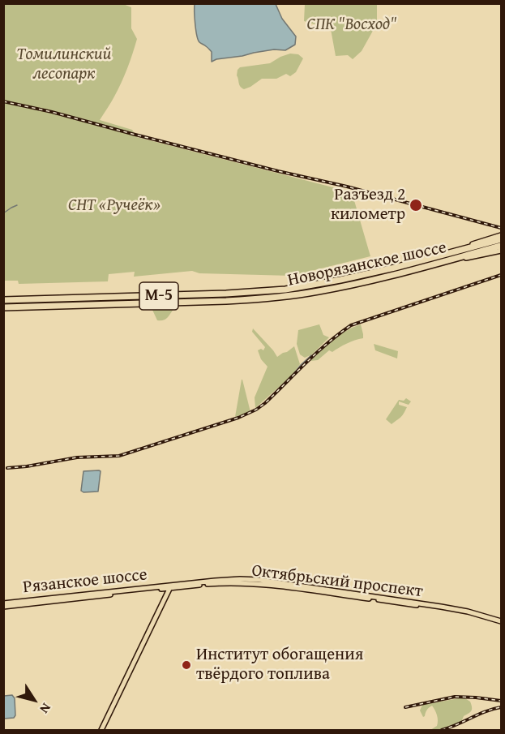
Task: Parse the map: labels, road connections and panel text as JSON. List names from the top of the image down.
{
  "streets": {
    "highway": ["Новорязанское шоссе", "М-5"],
    "main road": ["Рязанское шоссе", "Октябрьский проспект"]
  },
  "crossings": [
    ["Новорязанское шоссе", "М-5"],
    ["Рязанское шоссе", "Октябрьский проспект"]
  ],
  "parks": ["СПК \"Восход\"", "Томилинский лесопарк", "СНТ «Ручеёк»"],
  "places": ["Разъезд 2 километр", "Институт обогащения твёрдого топлива"],
  "north": "bottom right"
}
